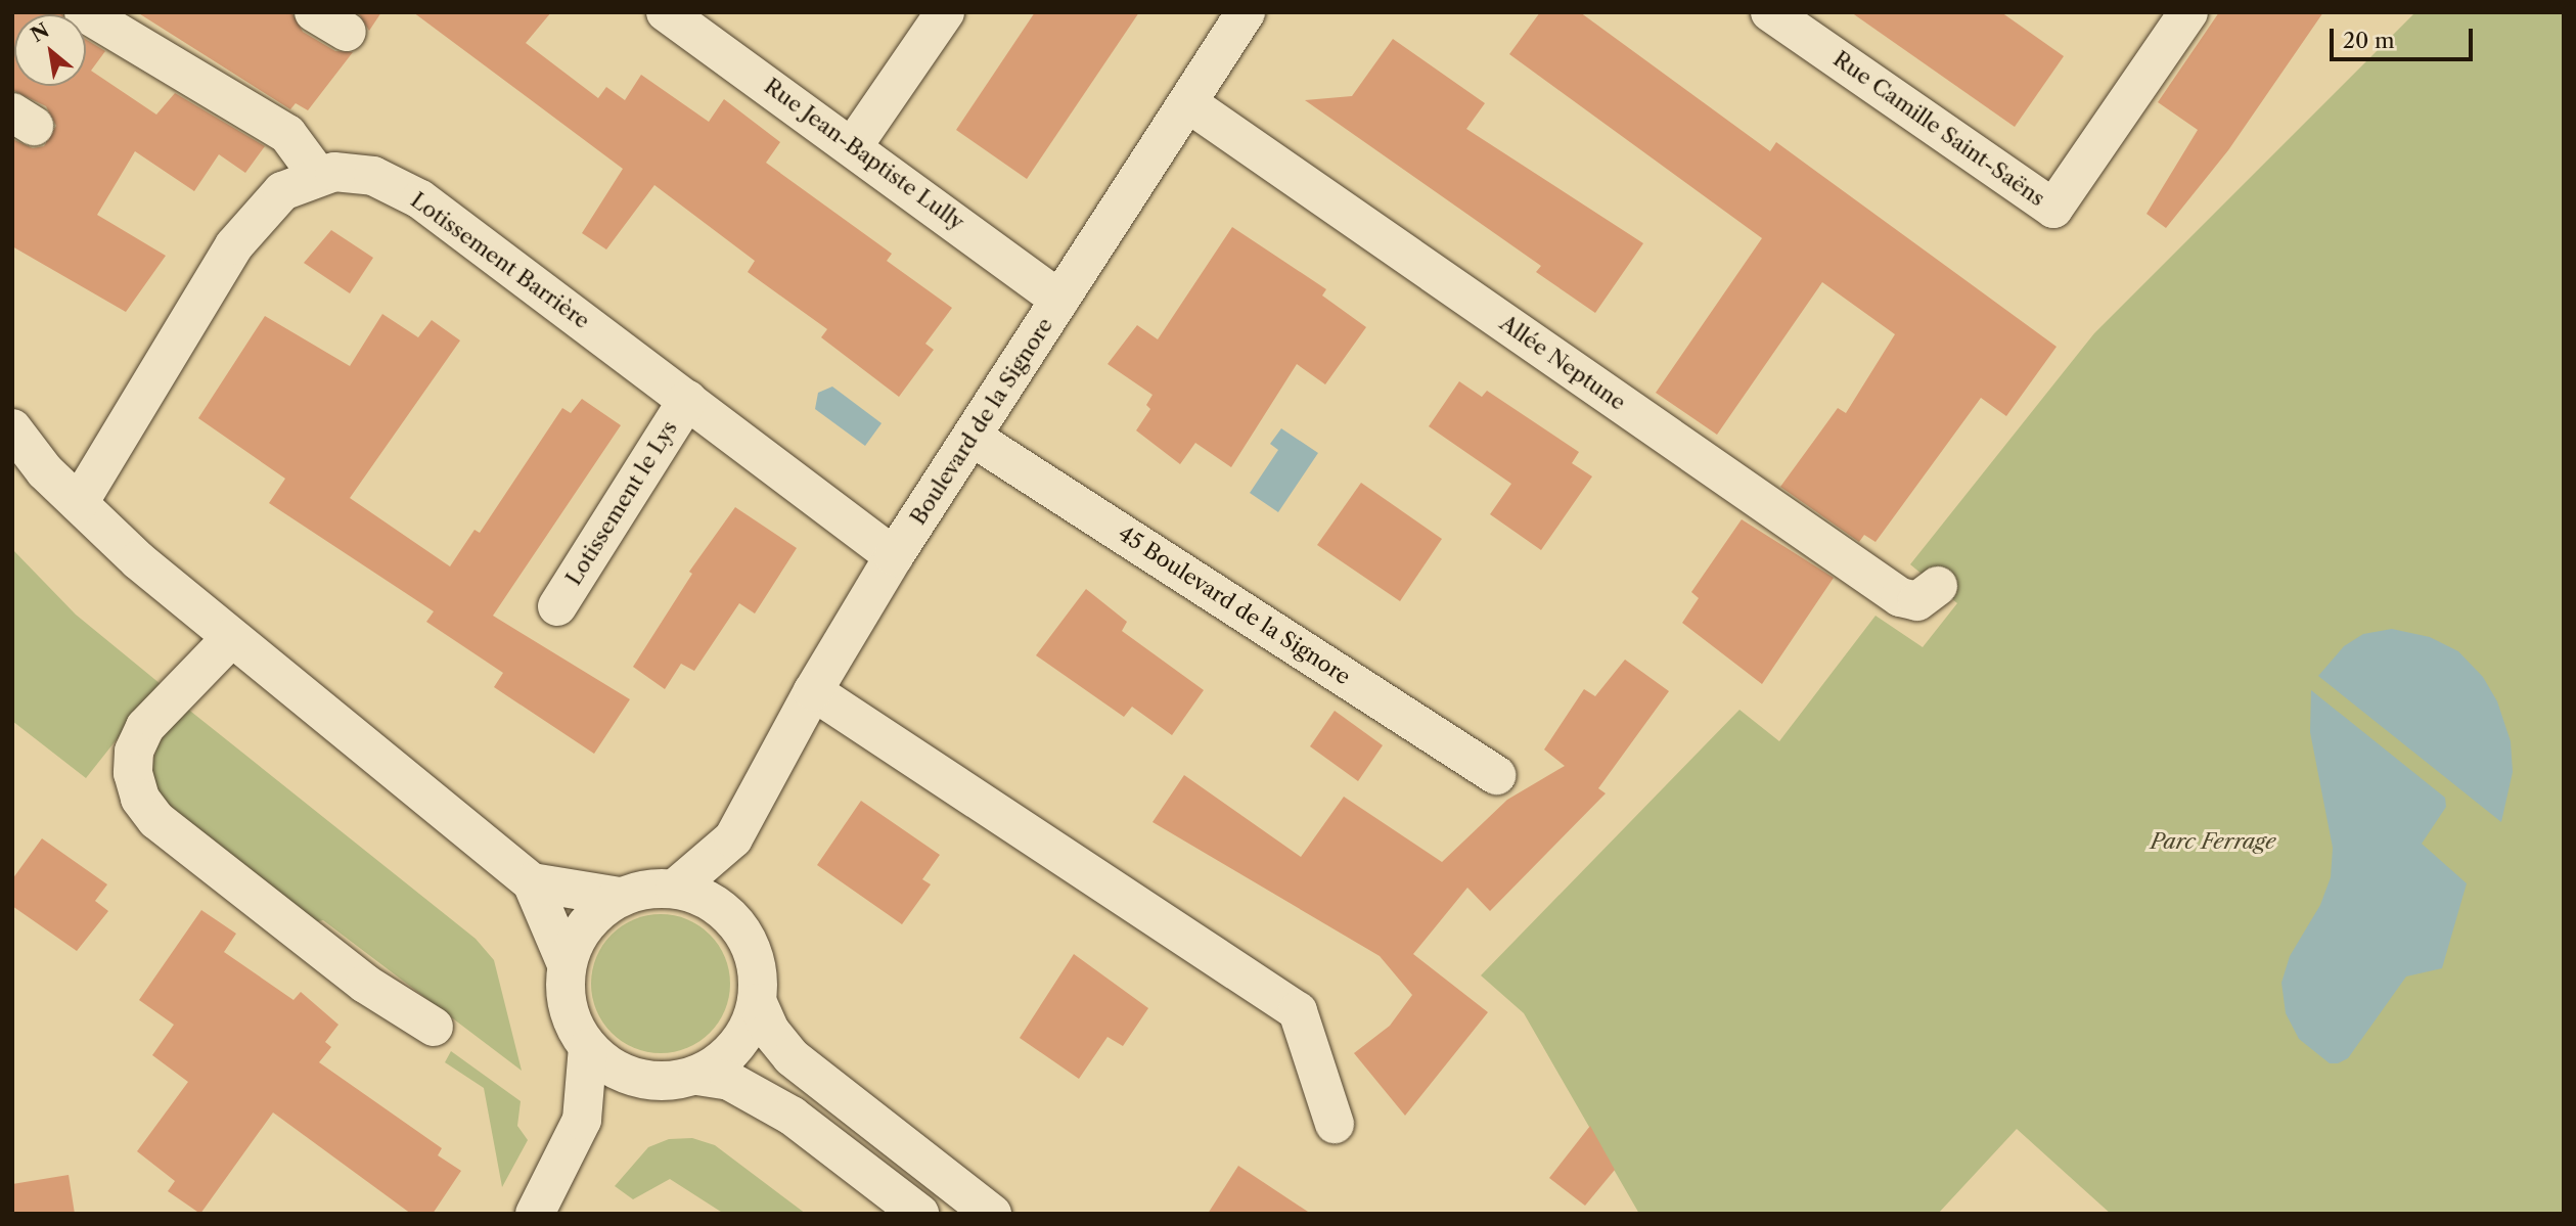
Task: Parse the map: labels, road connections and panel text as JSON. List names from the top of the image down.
{
  "streets": {
    "street": [
      "Rue Camille Saint-Saëns",
      "Rue Jean-Baptiste Lully",
      "Lotissement Barrière",
      "Allée Neptune",
      "Boulevard de la Signore",
      "Lotissement le Lys",
      "45 Boulevard de la Signore"
    ]
  },
  "crossings": [
    ["Rue Jean-Baptiste Lully", "Boulevard de la Signore"],
    ["Lotissement Barrière", "Boulevard de la Signore"],
    ["Lotissement Barrière", "Lotissement le Lys"],
    ["Allée Neptune", "Boulevard de la Signore"],
    ["Boulevard de la Signore", "45 Boulevard de la Signore"]
  ],
  "parks": ["Parc Ferrage"],
  "scale_bar": "20 m",
  "north": "top left"
}
